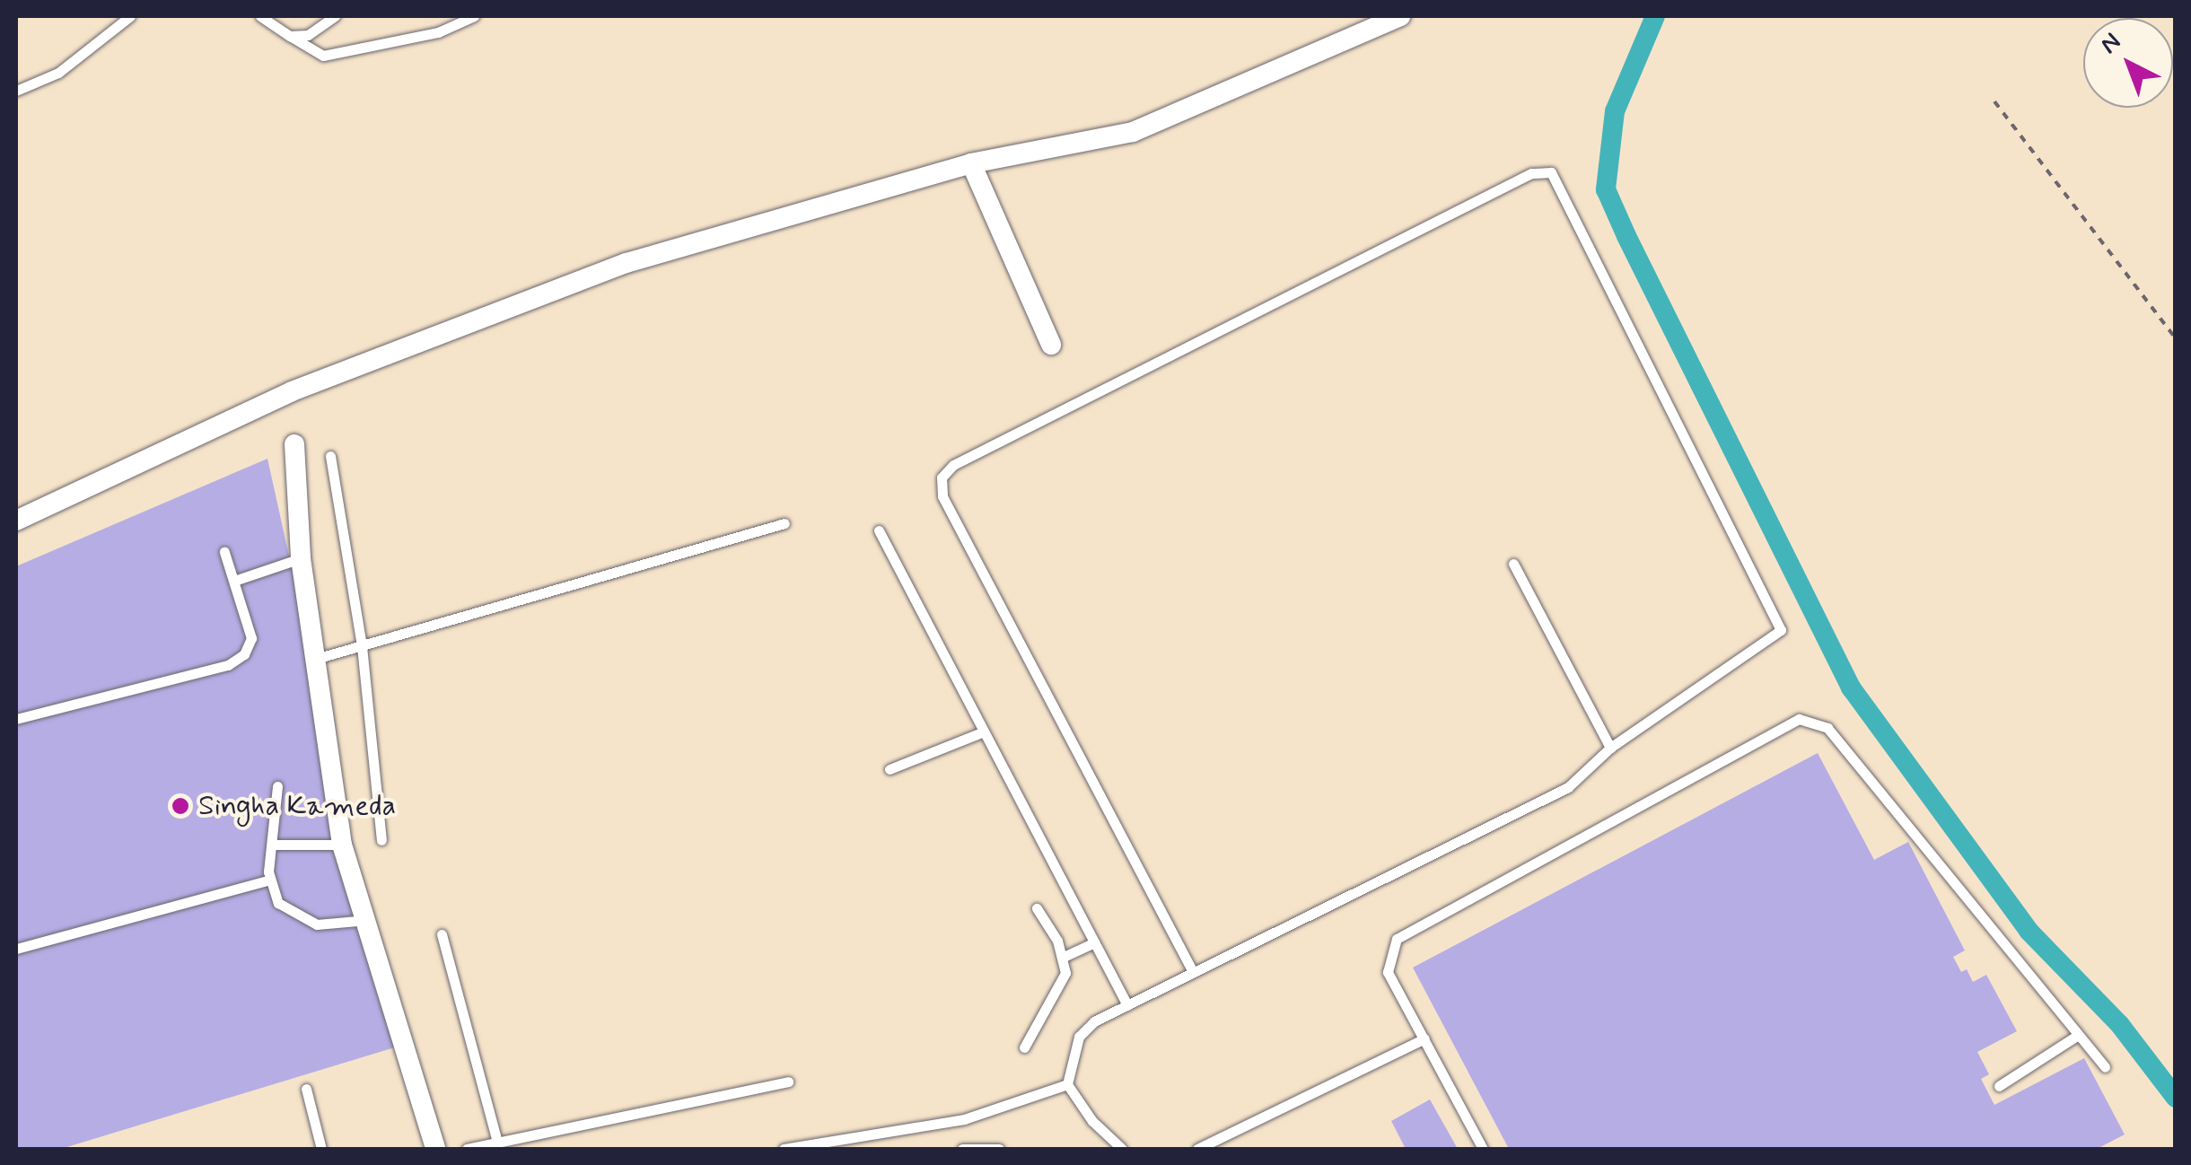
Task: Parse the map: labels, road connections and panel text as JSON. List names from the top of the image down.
{
  "places": ["Singha Kameda"],
  "north": "top left"
}
